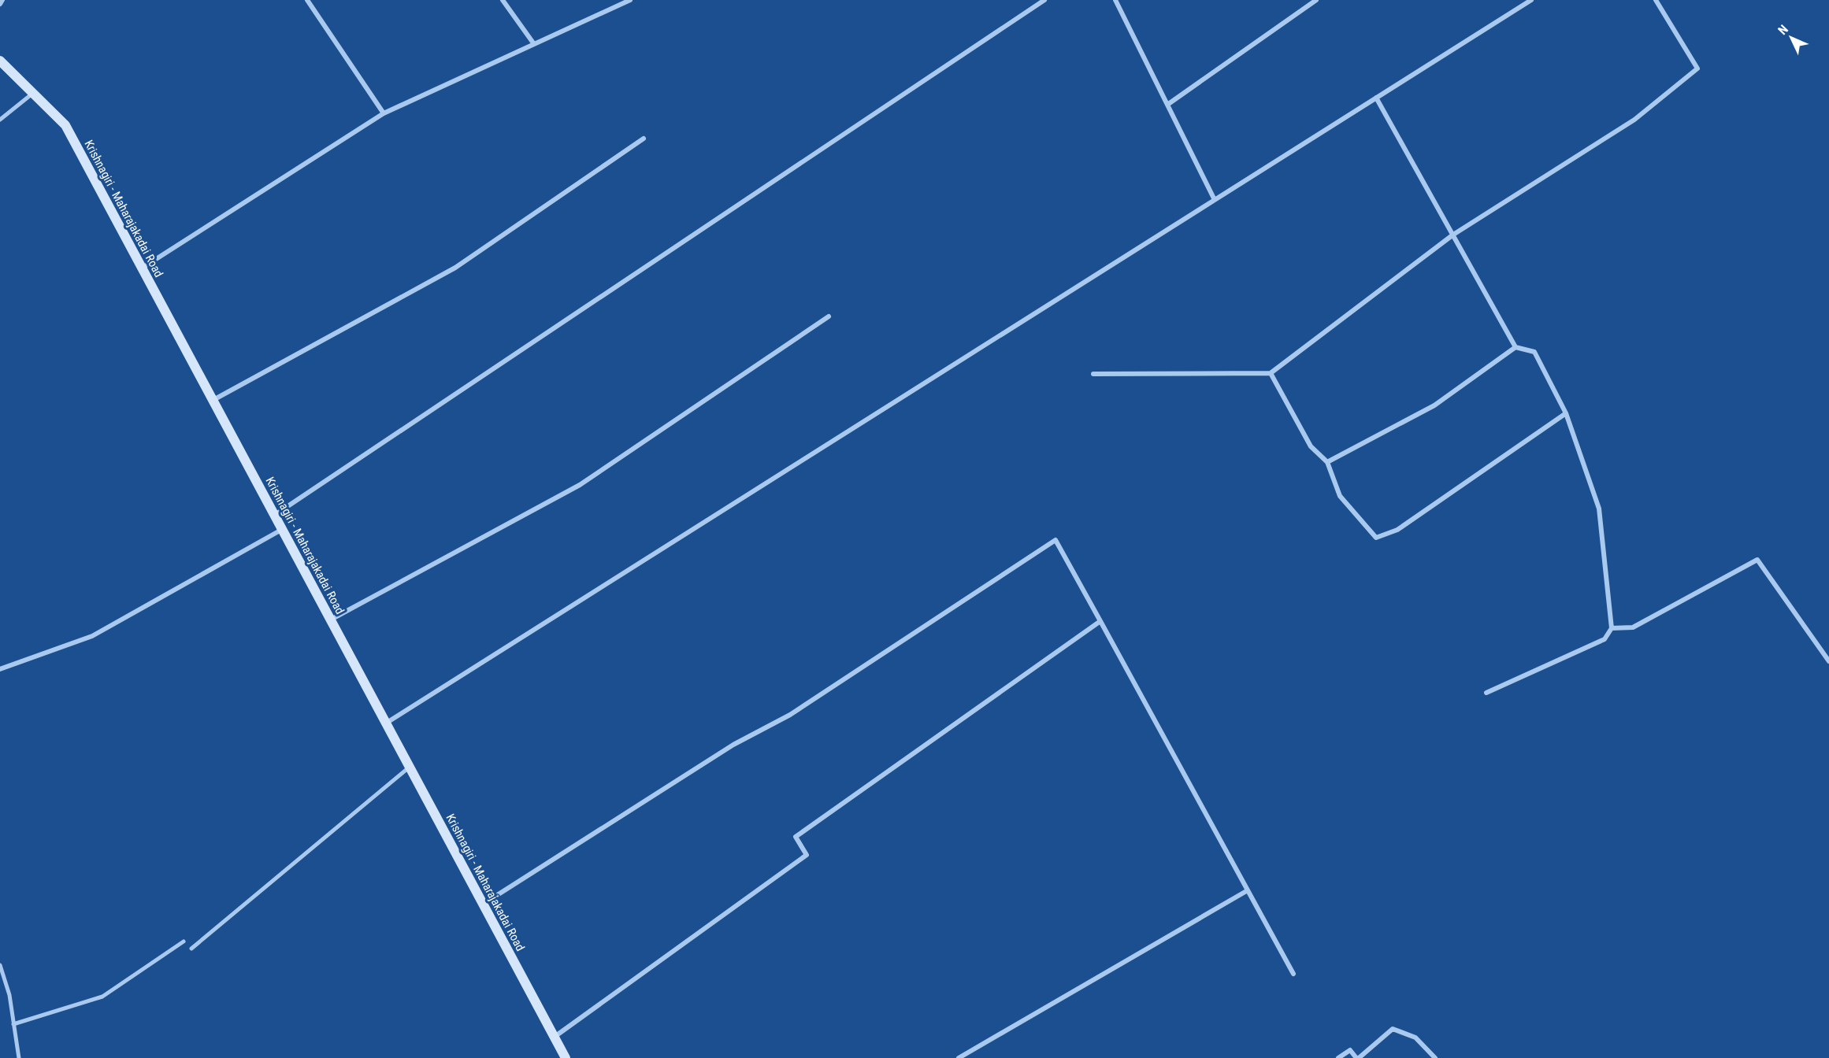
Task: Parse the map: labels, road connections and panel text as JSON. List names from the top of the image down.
{
  "streets": {
    "main road": ["Krishnagiri - Maharajakadai Road"]
  },
  "north": "top left"
}
